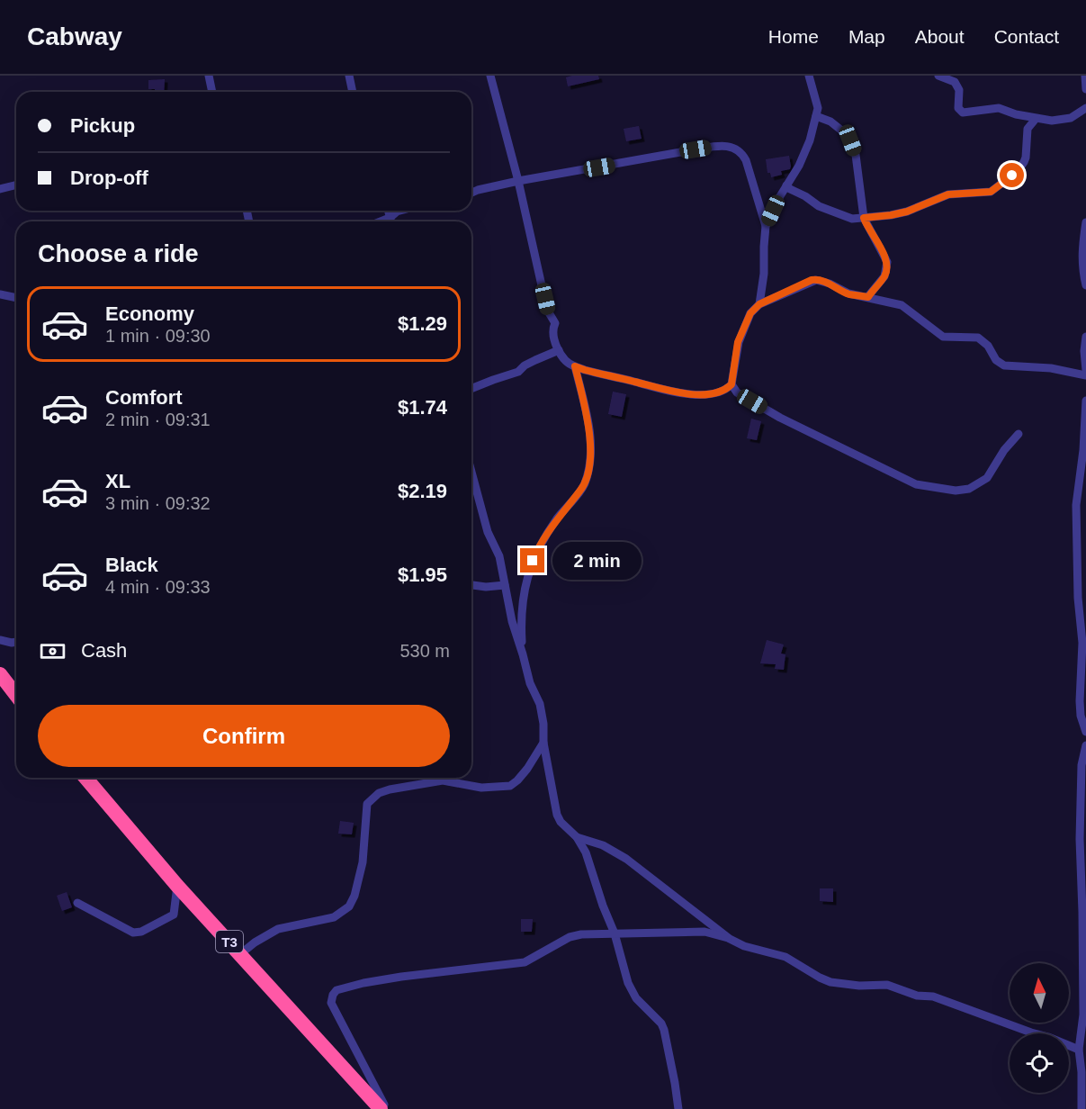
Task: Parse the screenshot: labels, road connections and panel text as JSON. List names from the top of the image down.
{
  "streets": {
    "highway": ["T3"]
  },
  "north": "top",
  "page": {
    "header": "Cabway",
    "nav": [
      "Home",
      "Map",
      "About",
      "Contact"
    ],
    "banner": ["Pickup", "Drop-off"],
    "heading": "Choose a ride",
    "list": [
      {
        "name": "Economy",
        "note": "1 min · 09:30",
        "value": "$1.29"
      },
      {
        "name": "Comfort",
        "note": "2 min · 09:31",
        "value": "$1.74"
      },
      {
        "name": "XL",
        "note": "3 min · 09:32",
        "value": "$2.19"
      },
      {
        "name": "Black",
        "note": "4 min · 09:33",
        "value": "$1.95"
      }
    ],
    "bubble": "2 min",
    "pay": ["Cash", "530 m"],
    "buttons": "Confirm"
  }
}
